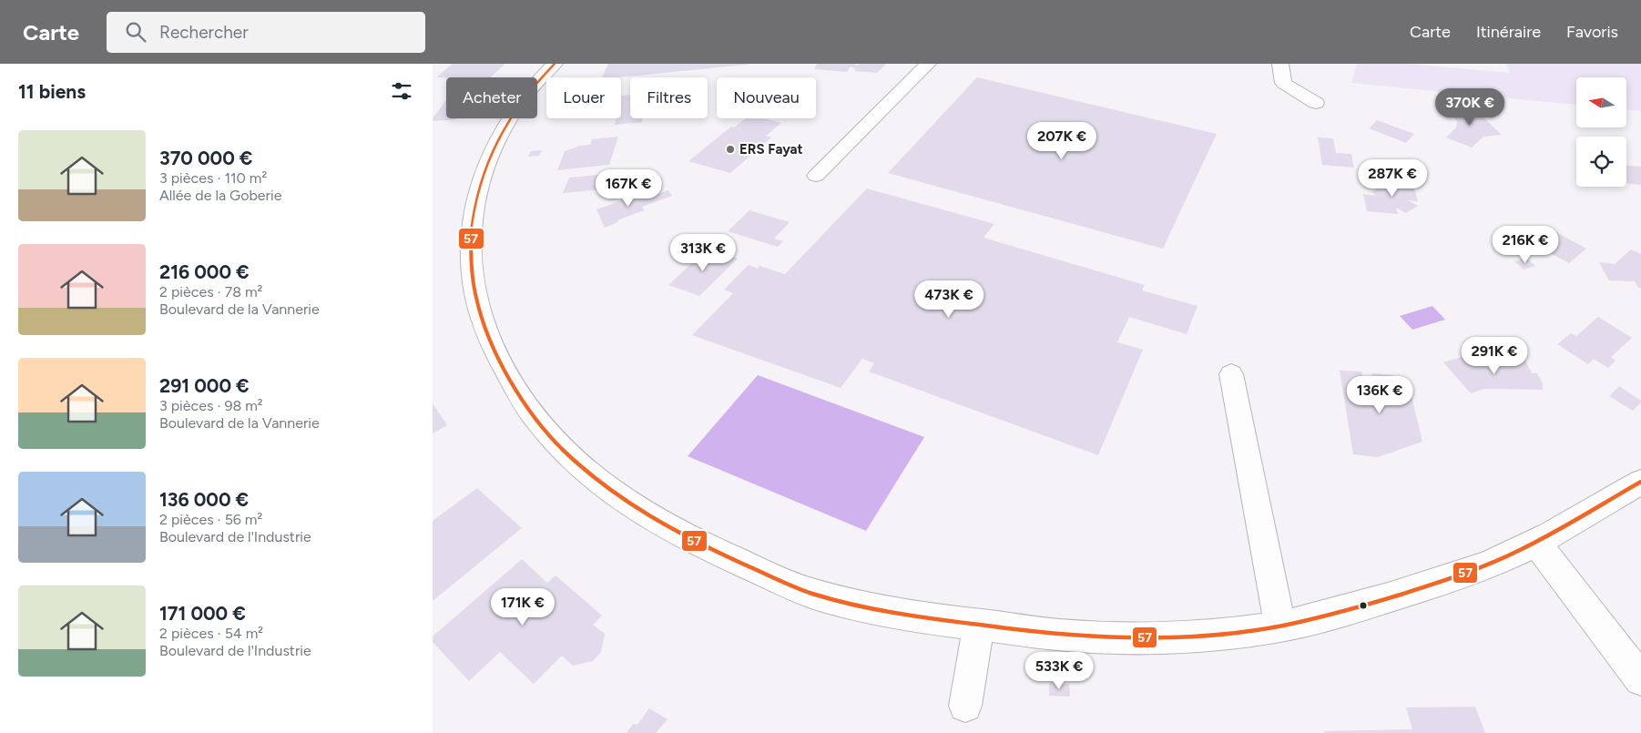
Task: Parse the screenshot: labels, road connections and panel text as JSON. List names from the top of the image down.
{
  "places": ["ERS Fayat"],
  "lines": ["transit line 57"],
  "north": "left",
  "page": {
    "header": "Carte",
    "search": "Rechercher",
    "nav": ["Carte", "Itinéraire", "Favoris"],
    "heading": "11 biens",
    "chip": [
      "Acheter",
      "Louer",
      "Filtres",
      "Nouveau"
    ],
    "price": [
      "370K €",
      "207K €",
      "287K €",
      "167K €",
      "216K €",
      "313K €",
      "473K €",
      "291K €",
      "136K €",
      "171K €",
      "533K €"
    ],
    "list": [
      {
        "name": "370 000 €",
        "note": "3 pièces · 110 m² · Allée de la Goberie"
      },
      {
        "name": "216 000 €",
        "note": "2 pièces · 78 m² · Boulevard de la Vannerie"
      },
      {
        "name": "291 000 €",
        "note": "3 pièces · 98 m² · Boulevard de la Vannerie"
      },
      {
        "name": "136 000 €",
        "note": "2 pièces · 56 m² · Boulevard de l'Industrie"
      },
      {
        "name": "171 000 €",
        "note": "2 pièces · 54 m² · Boulevard de l'Industrie"
      }
    ]
  }
}
